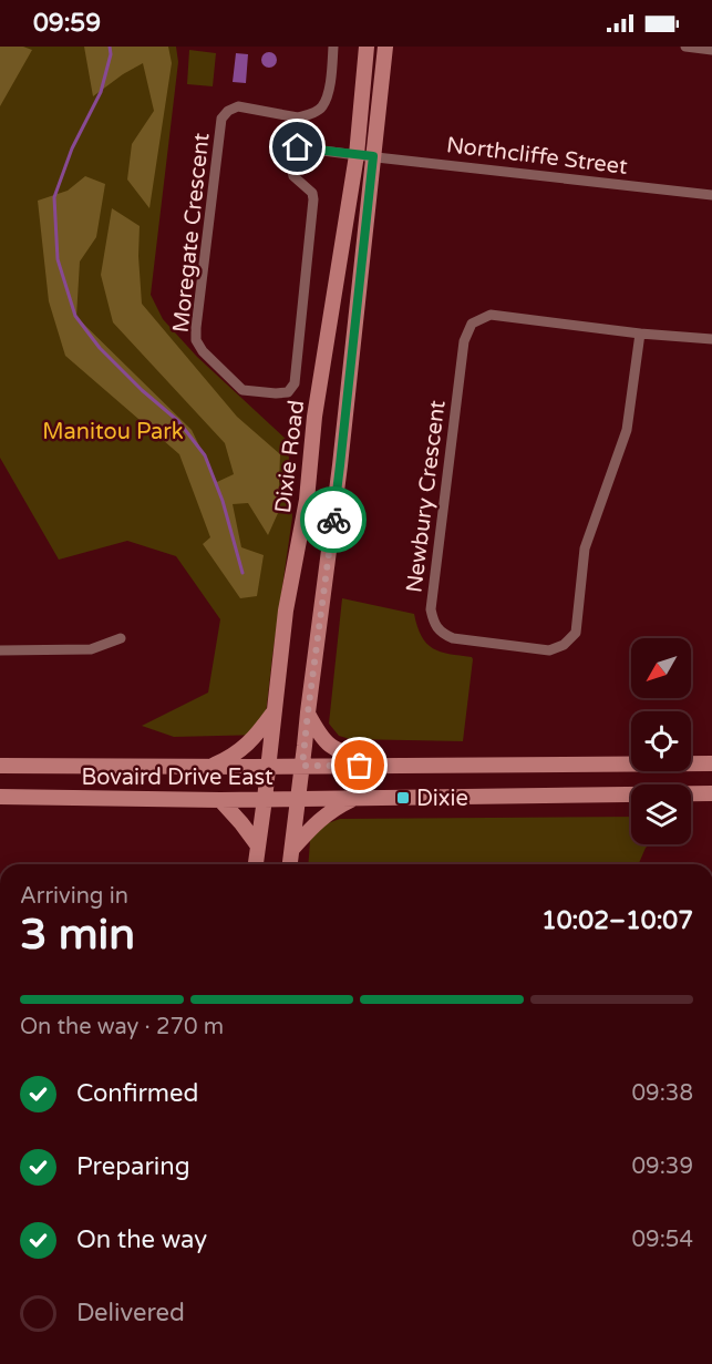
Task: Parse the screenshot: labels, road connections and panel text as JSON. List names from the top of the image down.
{
  "streets": {
    "main road": ["Dixie Road", "Bovaird Drive East"],
    "street": ["Northcliffe Street", "Moregate Crescent", "Newbury Crescent"]
  },
  "crossings": [
    ["Northcliffe Street", "Dixie Road"],
    ["Dixie Road", "Bovaird Drive East"]
  ],
  "parks": ["Manitou Park"],
  "places": {
    "transit": ["Dixie"]
  },
  "north": "bottom left",
  "page": {
    "status": "09:59",
    "heading": ["3 min", "Arriving in", "10:02–10:07"],
    "bar": "On the way · 270 m",
    "list": [
      ["Confirmed", "09:38"],
      ["Preparing", "09:39"],
      ["On the way", "09:54"],
      "Delivered"
    ]
  }
}
